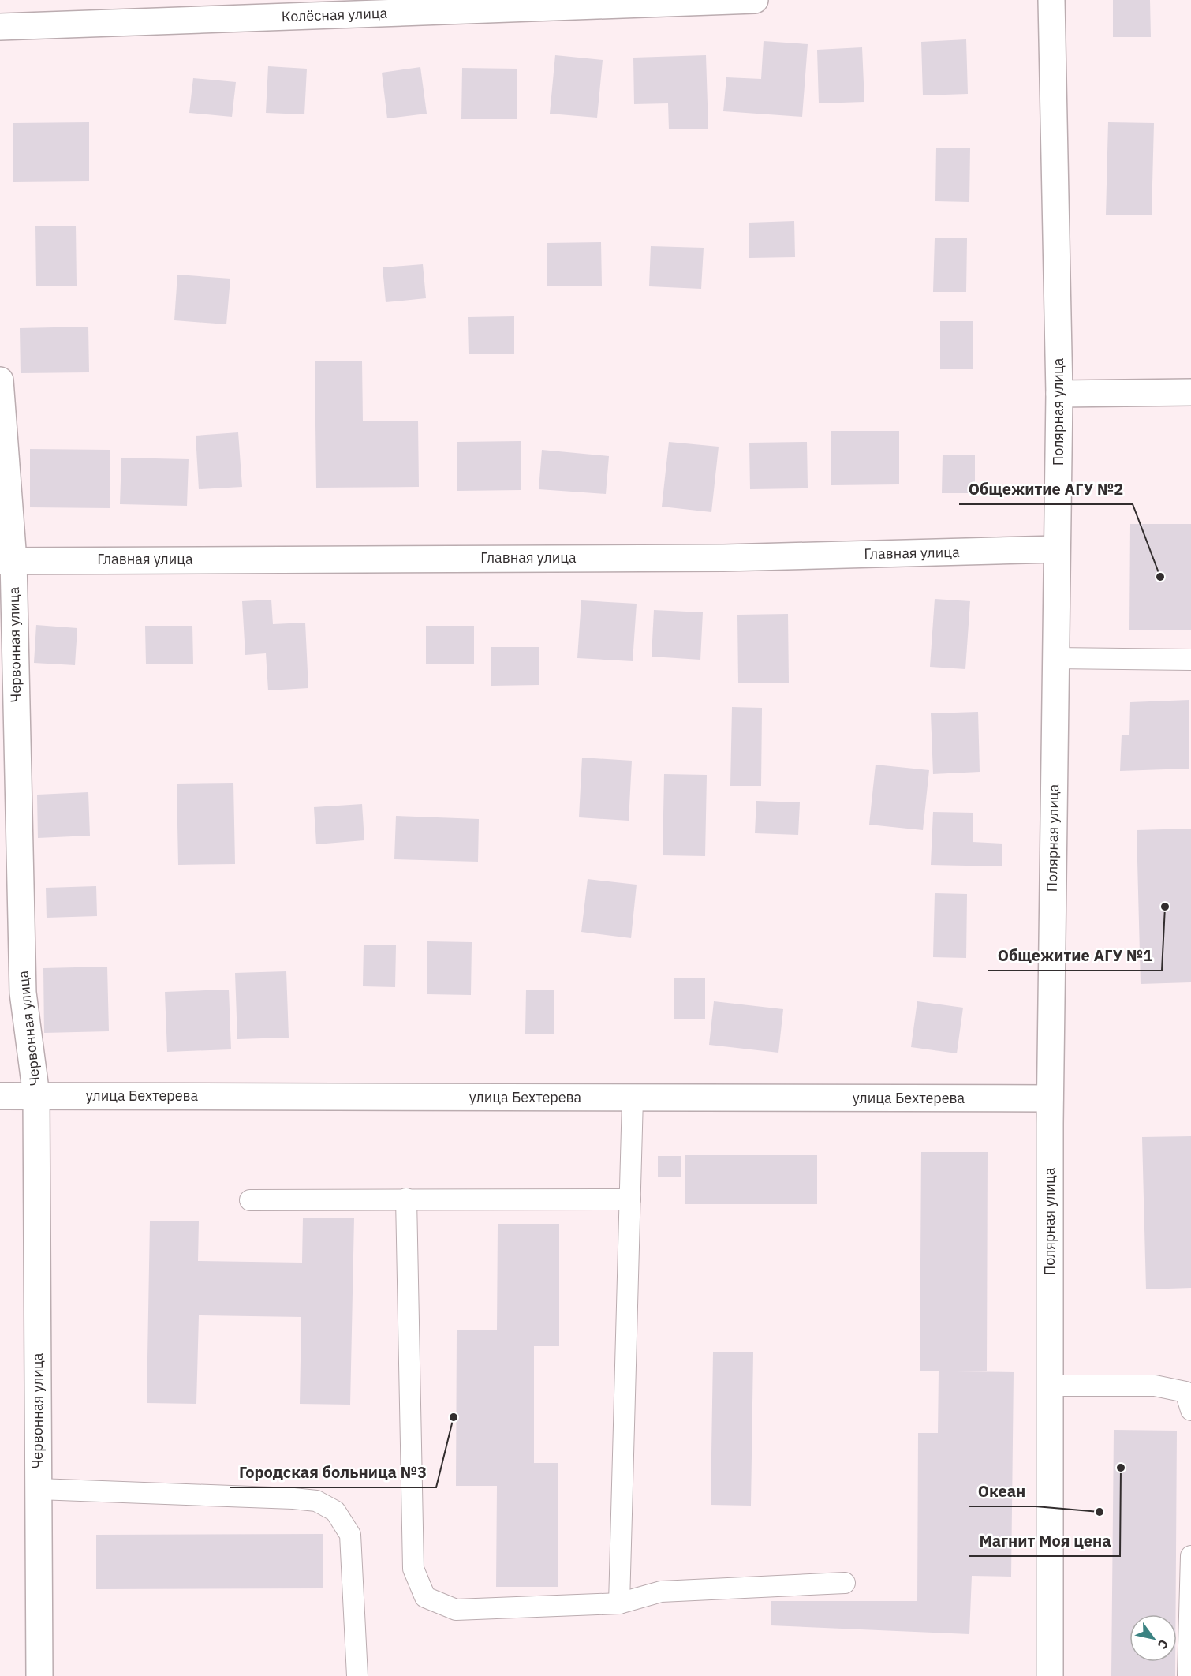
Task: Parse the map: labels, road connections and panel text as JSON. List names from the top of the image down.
{
  "streets": {
    "street": [
      "Колёсная улица",
      "Полярная улица",
      "Главная улица",
      "Червонная улица",
      "улица Бехтерева"
    ]
  },
  "crossings": [
    ["Полярная улица", "Главная улица"],
    ["Полярная улица", "улица Бехтерева"],
    ["Главная улица", "Червонная улица"],
    ["Червонная улица", "улица Бехтерева"]
  ],
  "places": [
    "Общежитие АГУ №2",
    "Общежитие АГУ №1",
    "Городская больница №3",
    "Магнит Моя цена",
    "Океан"
  ],
  "north": "bottom right"
}
